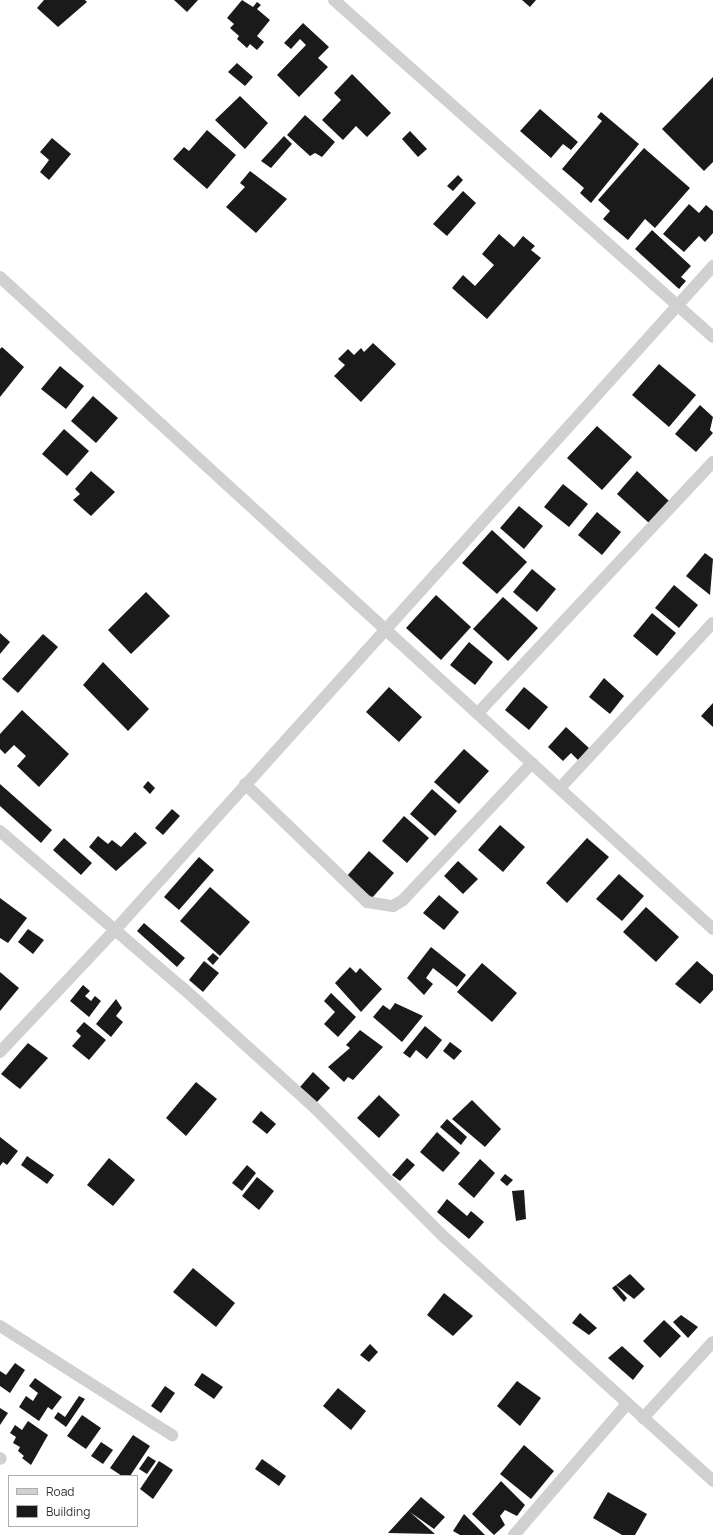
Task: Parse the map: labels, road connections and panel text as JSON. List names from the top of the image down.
{
  "legend": ["Road", "Building"]
}
